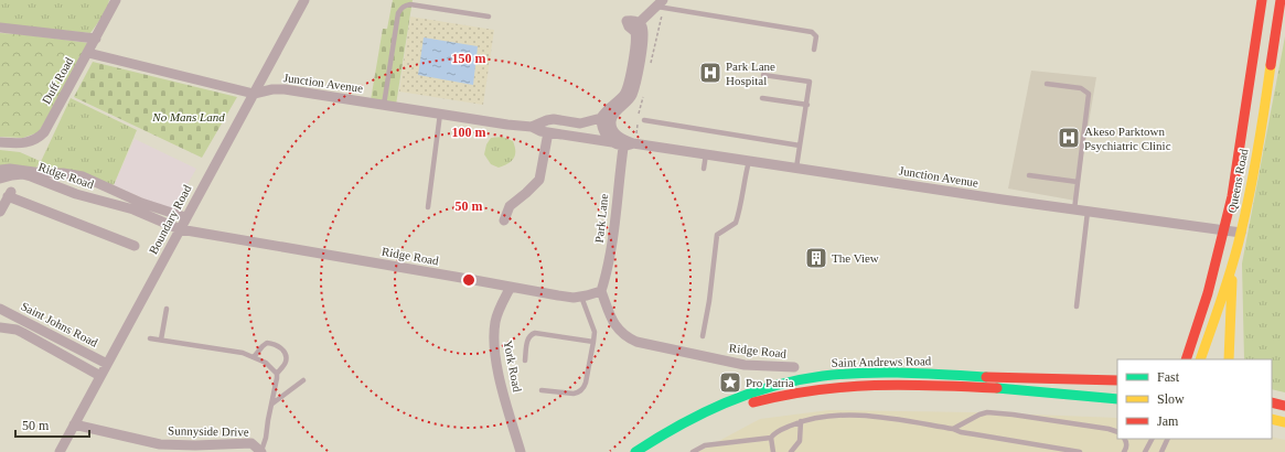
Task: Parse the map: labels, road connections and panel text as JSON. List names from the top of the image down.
{
  "streets": {
    "main road": ["Queens Road", "Saint Andrews Road"],
    "street": [
      "Duff Road",
      "Junction Avenue",
      "Ridge Road",
      "Park Lane",
      "Boundary Road",
      "Saint Johns Road",
      "York Road",
      "Sunnyside Drive"
    ]
  },
  "crossings": [
    ["Duff Road", "Junction Avenue"],
    ["Junction Avenue", "Queens Road"],
    ["Junction Avenue", "Park Lane"],
    ["Junction Avenue", "Boundary Road"],
    ["Ridge Road", "Park Lane"],
    ["Ridge Road", "Boundary Road"],
    ["Ridge Road", "York Road"],
    ["Boundary Road", "Saint Johns Road"],
    ["Boundary Road", "Sunnyside Drive"]
  ],
  "parks": ["No Mans Land"],
  "places": {
    "hospital": ["Park Lane Hospital", "Akeso Parktown Psychiatric Clinic"],
    "building": ["The View"],
    "place": ["Pro Patria"]
  },
  "legend": ["Fast", "Slow", "Jam"],
  "scale_bar": "50 m",
  "rings": ["150 m", "100 m", "50 m"]
}
